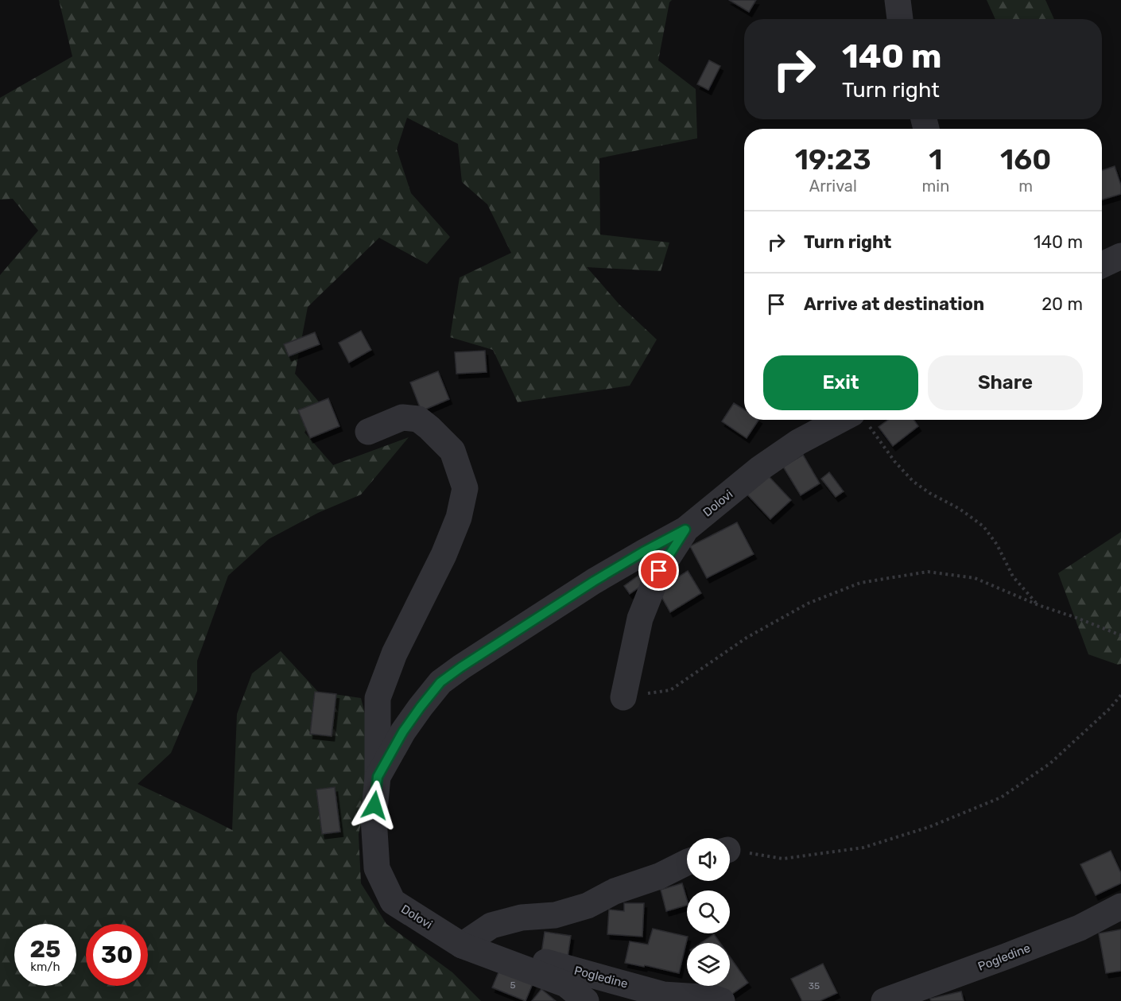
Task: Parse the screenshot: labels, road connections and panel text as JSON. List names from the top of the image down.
{
  "streets": {
    "street": ["Dolovi", "Pogledine"]
  },
  "house_numbers": ["5", "35"],
  "page": {
    "turn": ["140 m", "Turn right"],
    "eta": [
      "19:23",
      "Arrival",
      "1",
      "min",
      "160",
      "m"
    ],
    "list": [
      {
        "name": "Turn right",
        "value": "140 m"
      },
      {
        "name": "Arrive at destination",
        "value": "20 m"
      }
    ],
    "buttons": ["Exit", "Share"],
    "speed": "25 km/h",
    "limit": "30"
  }
}
